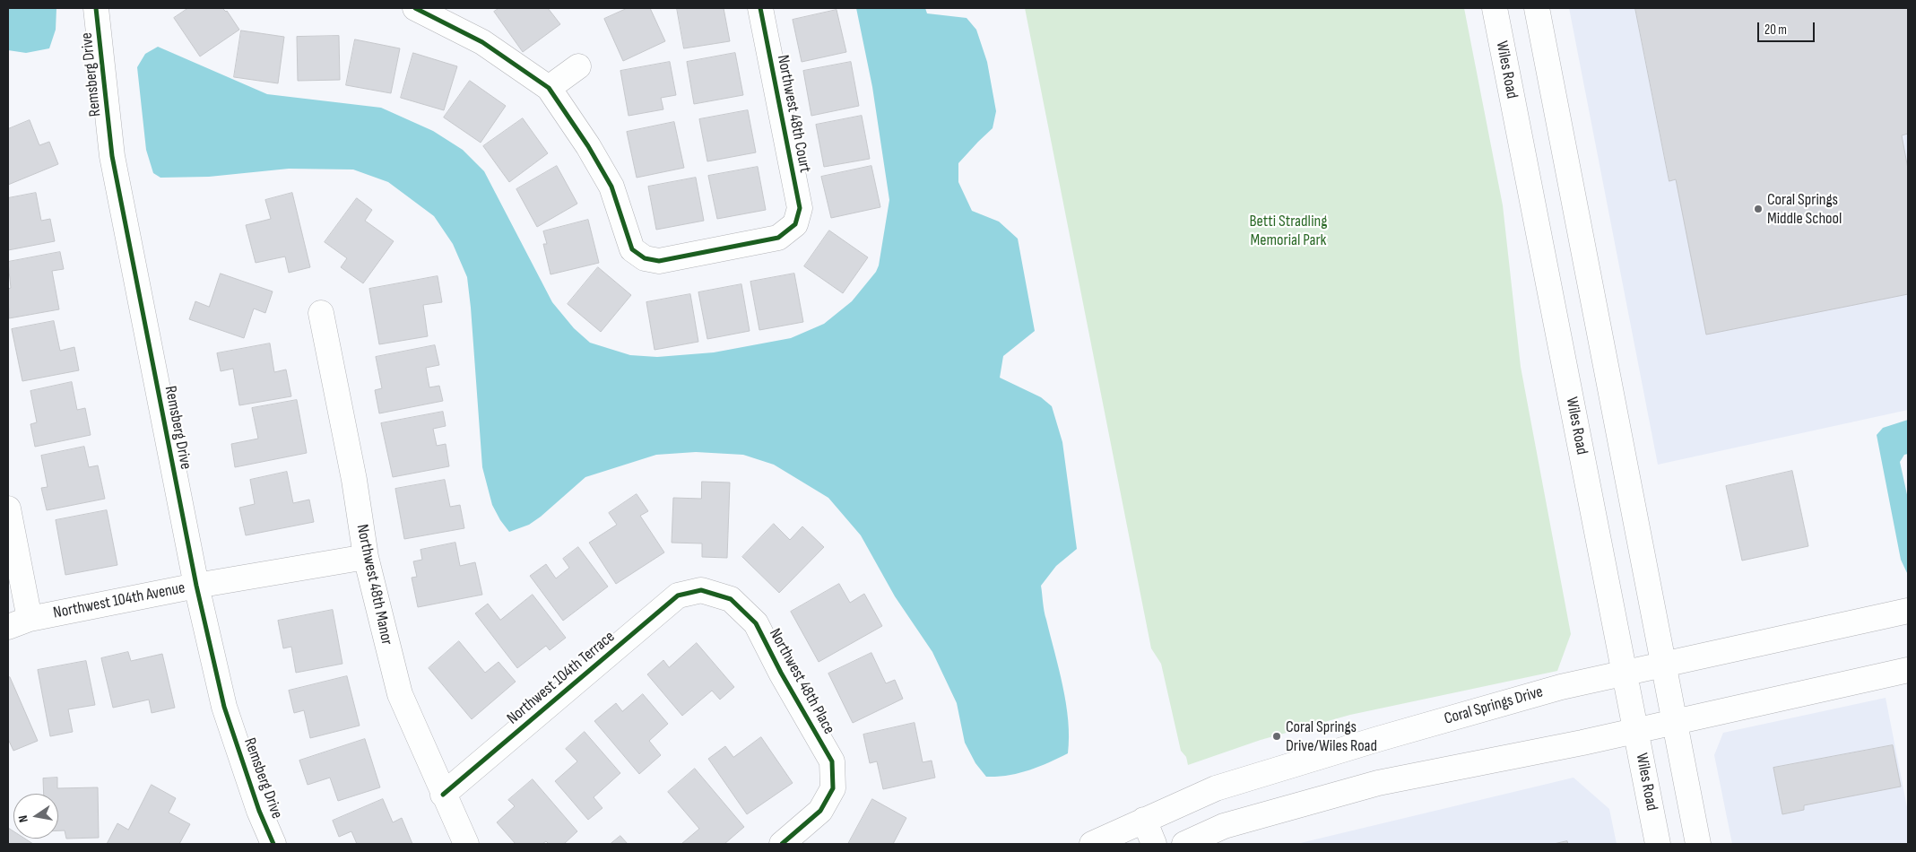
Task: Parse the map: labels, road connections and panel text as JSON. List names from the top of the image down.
{
  "streets": {
    "main road": [
      "Wiles Road",
      "Remsberg Drive",
      "Northwest 48th Court",
      "Northwest 48th Manor",
      "Northwest 104th Avenue",
      "Northwest 104th Terrace",
      "Northwest 48th Place",
      "Coral Springs Drive"
    ]
  },
  "crossings": [
    ["Wiles Road", "Coral Springs Drive"],
    ["Remsberg Drive", "Northwest 104th Avenue"],
    ["Northwest 48th Manor", "Northwest 104th Avenue"],
    ["Northwest 48th Manor", "Northwest 104th Terrace"],
    ["Northwest 104th Terrace", "Northwest 48th Place"]
  ],
  "parks": ["Betti Stradling Memorial Park"],
  "places": ["Coral Springs Middle School", "Coral Springs Drive/Wiles Road"],
  "scale_bar": "20 m",
  "north": "left"
}
